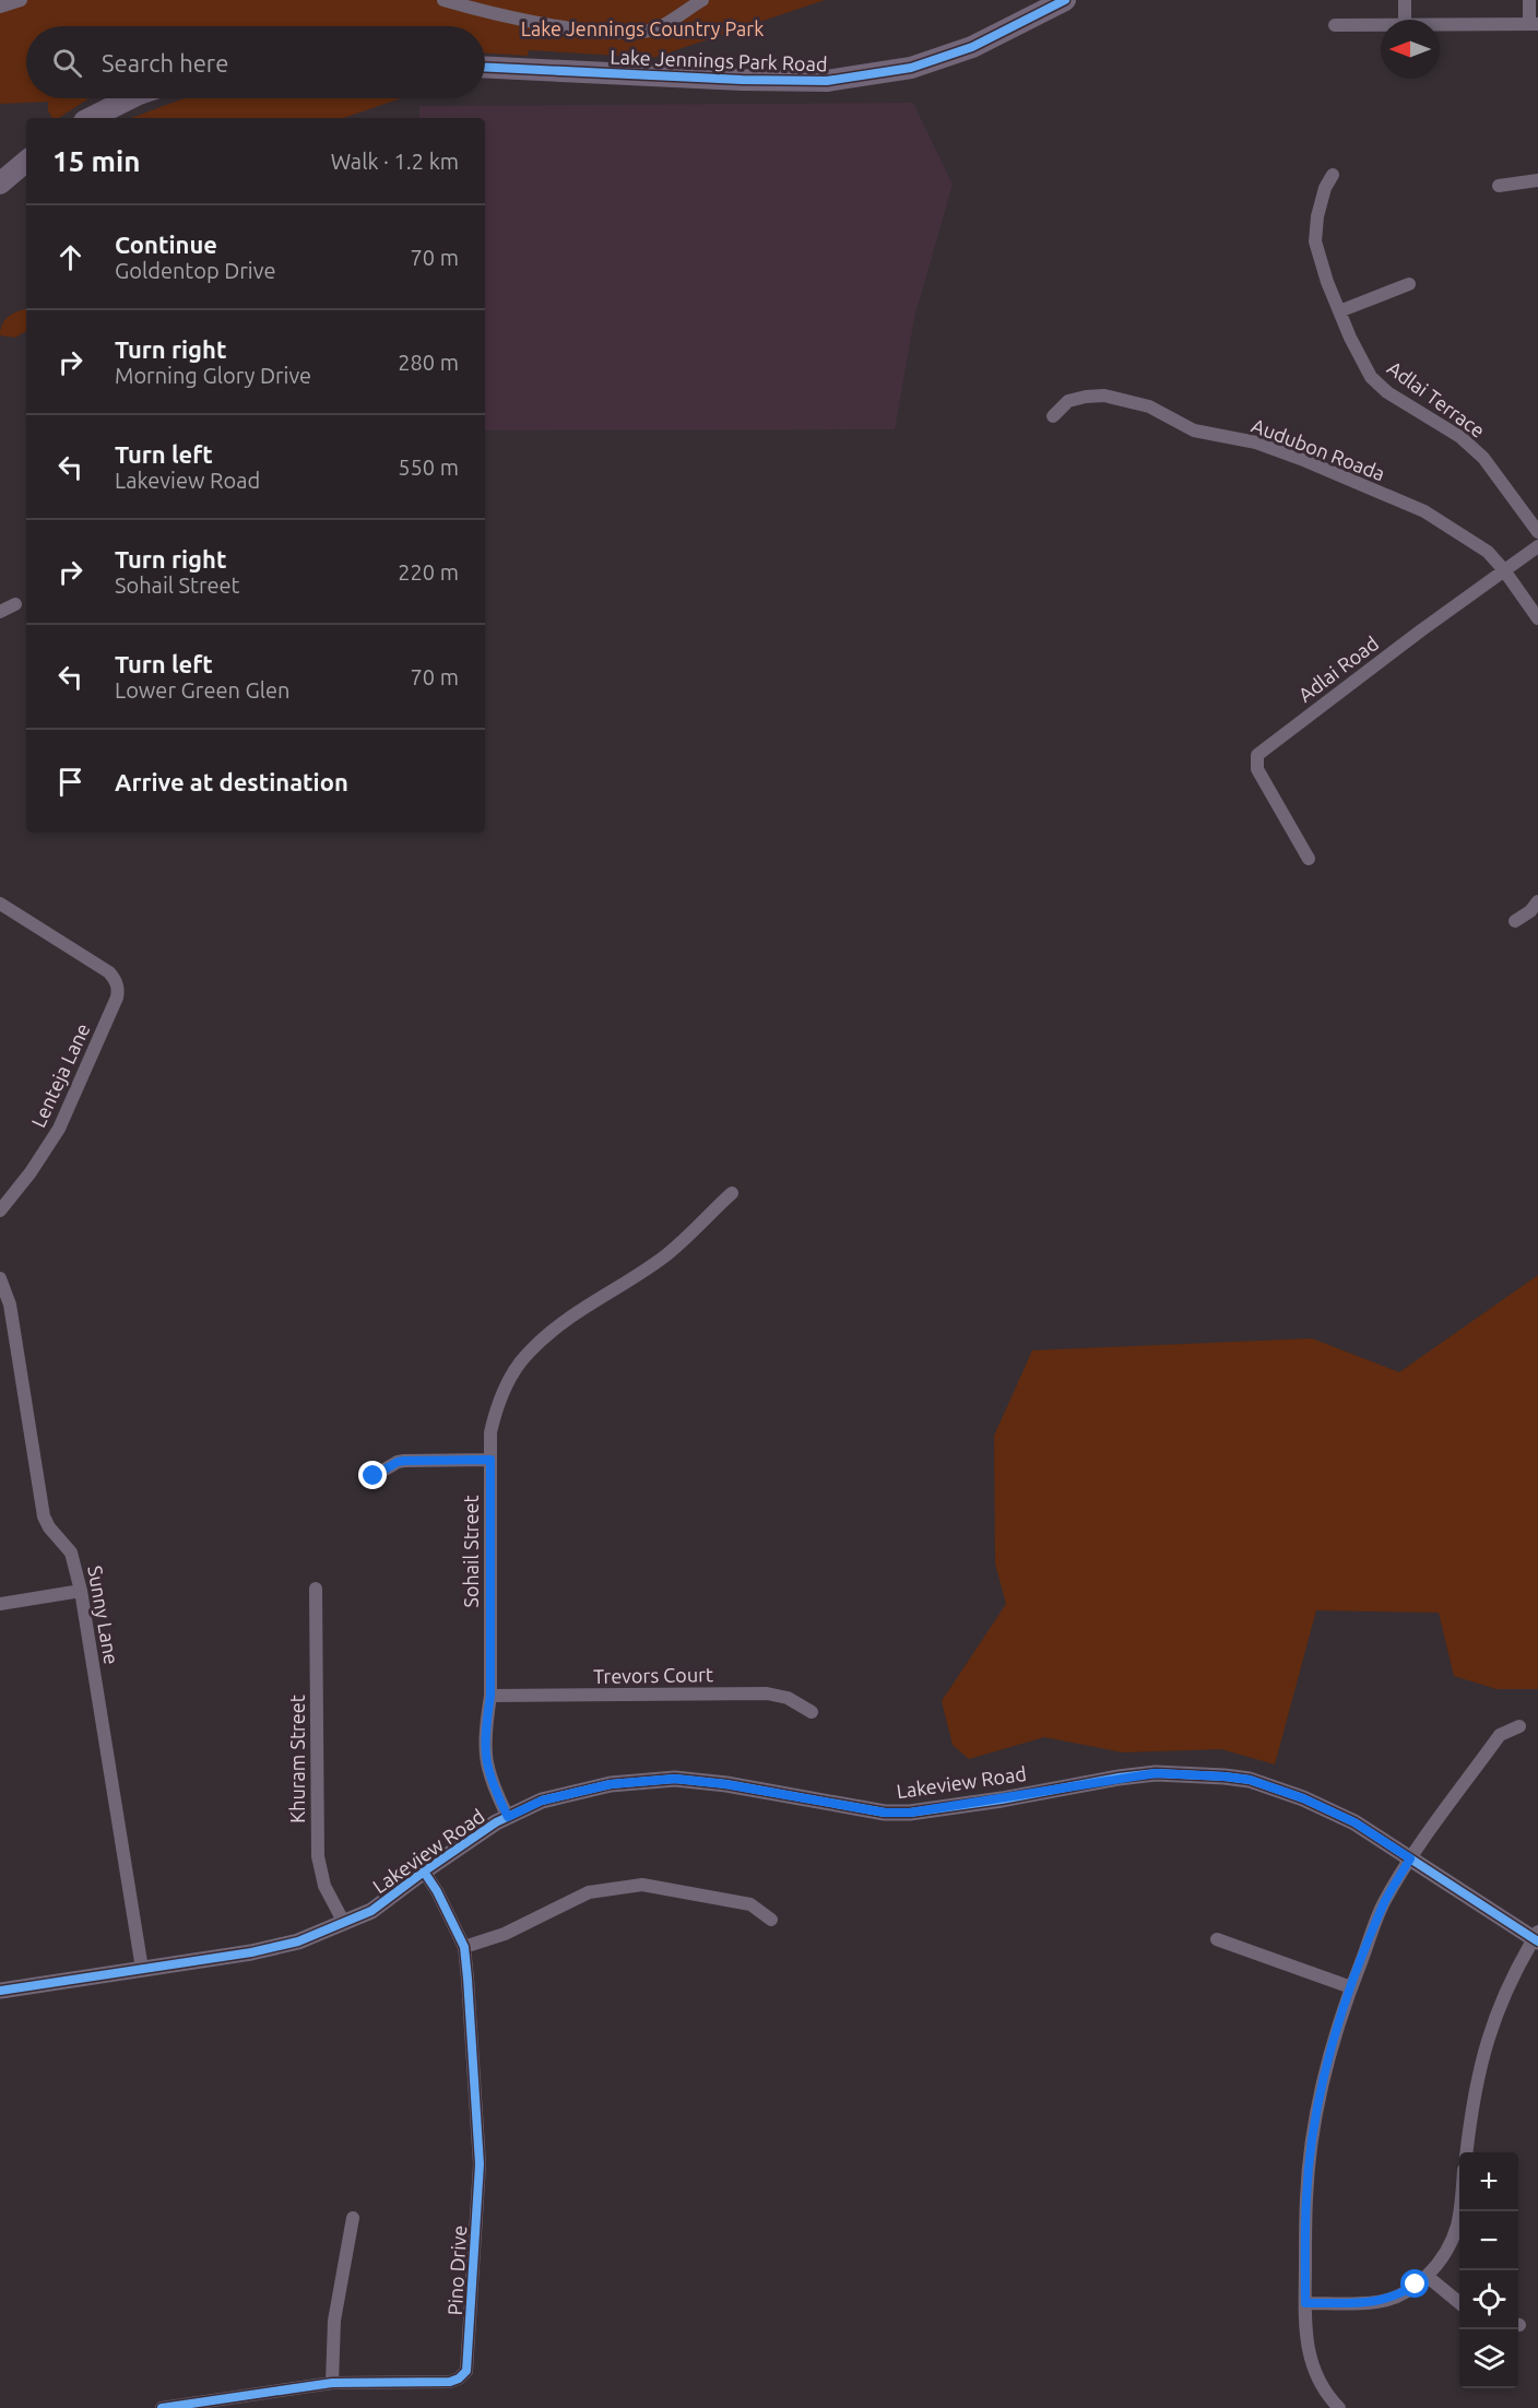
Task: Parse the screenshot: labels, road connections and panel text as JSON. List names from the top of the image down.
{
  "streets": {
    "main road": ["Lake Jennings Park Road"],
    "street": [
      "Adlai Terrace",
      "Audubon Roada",
      "Adlai Road",
      "Lenteja Lane",
      "Sohail Street",
      "Sunny Lane",
      "Trevors Court",
      "Khuram Street",
      "Lakeview Road",
      "Pino Drive"
    ]
  },
  "crossings": [
    ["Audubon Roada", "Adlai Road"],
    ["Sohail Street", "Trevors Court"],
    ["Sohail Street", "Lakeview Road"],
    ["Sunny Lane", "Lakeview Road"],
    ["Khuram Street", "Lakeview Road"],
    ["Lakeview Road", "Pino Drive"]
  ],
  "parks": ["Lake Jennings Country Park"],
  "north": "left",
  "page": {
    "search": "Search here",
    "heading": ["15 min", "Walk · 1.2 km"],
    "list": [
      ["Continue", "Goldentop Drive", "70 m"],
      ["Turn right", "Morning Glory Drive", "280 m"],
      ["Turn left", "Lakeview Road", "550 m"],
      ["Turn right", "Sohail Street", "220 m"],
      ["Turn left", "Lower Green Glen", "70 m"],
      "Arrive at destination"
    ],
    "map_buttons": ["+", "−"]
  }
}
